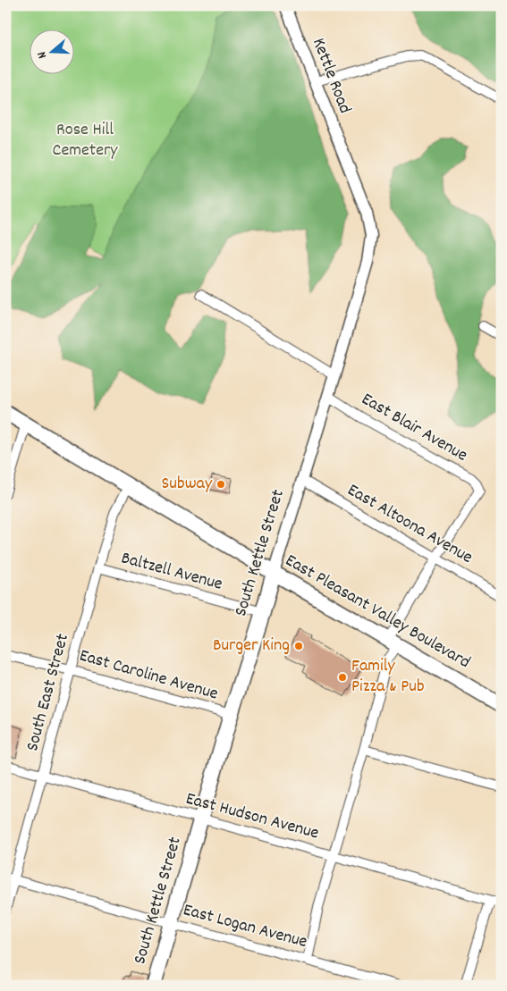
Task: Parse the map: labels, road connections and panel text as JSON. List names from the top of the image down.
{
  "streets": {
    "main road": ["South Kettle Street", "East Pleasant Valley Boulevard"],
    "street": [
      "Kettle Road",
      "East Blair Avenue",
      "East Altoona Avenue",
      "Baltzell Avenue",
      "East Caroline Avenue",
      "South East Street",
      "East Hudson Avenue",
      "East Logan Avenue"
    ]
  },
  "crossings": [
    ["Kettle Road", "South Kettle Street"],
    ["East Blair Avenue", "East Altoona Avenue"],
    ["East Blair Avenue", "South Kettle Street"],
    ["East Altoona Avenue", "South Kettle Street"],
    ["South Kettle Street", "Baltzell Avenue"],
    ["South Kettle Street", "East Pleasant Valley Boulevard"],
    ["South Kettle Street", "East Caroline Avenue"],
    ["South Kettle Street", "East Hudson Avenue"],
    ["South Kettle Street", "East Logan Avenue"],
    ["Baltzell Avenue", "South East Street"],
    ["East Pleasant Valley Boulevard", "South East Street"],
    ["East Caroline Avenue", "South East Street"],
    ["South East Street", "East Hudson Avenue"],
    ["South East Street", "East Logan Avenue"]
  ],
  "parks": ["Rose Hill Cemetery"],
  "places": ["Subway", "Burger King", "Family Pizza & Pub"],
  "north": "left"
}
